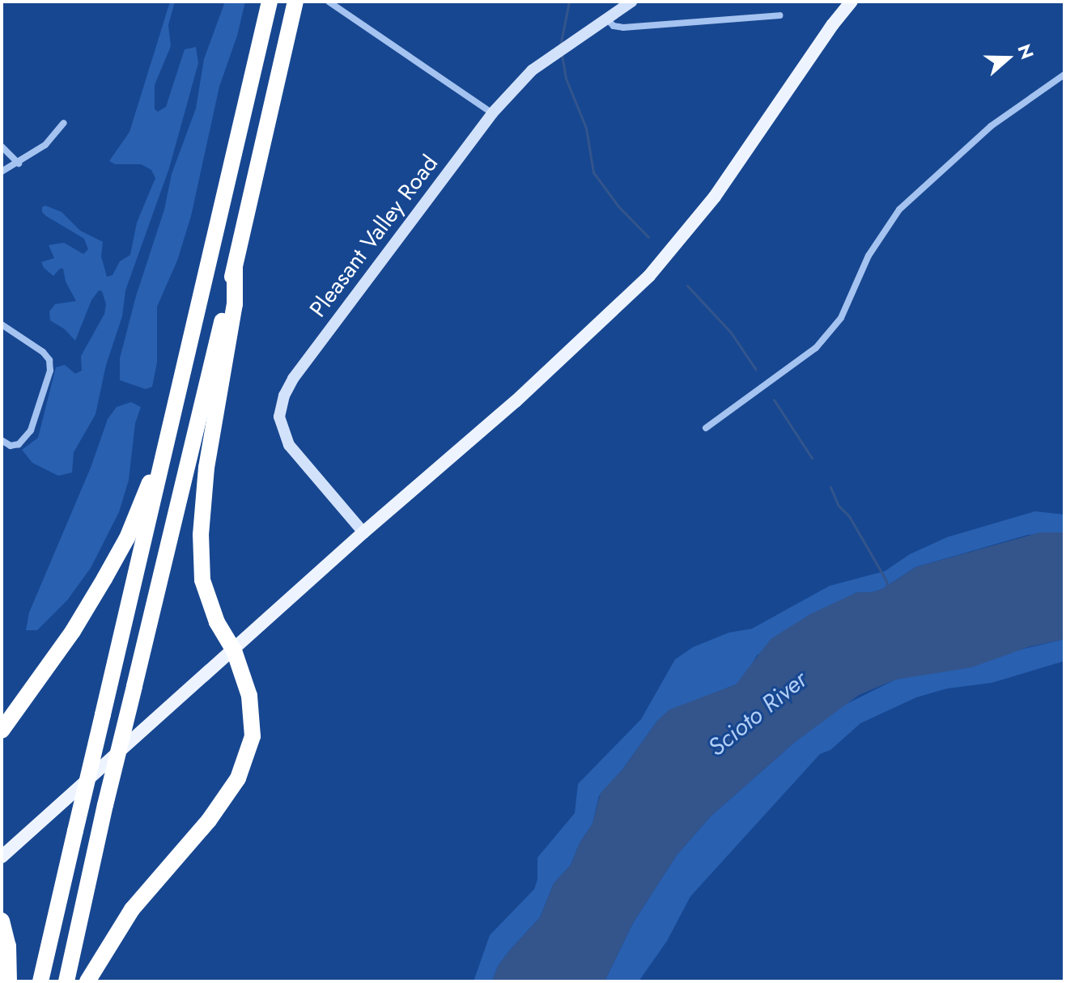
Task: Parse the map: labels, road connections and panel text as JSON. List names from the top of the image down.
{
  "streets": {
    "street": ["Pleasant Valley Road"]
  },
  "water": ["Scioto River"],
  "north": "right"
}
